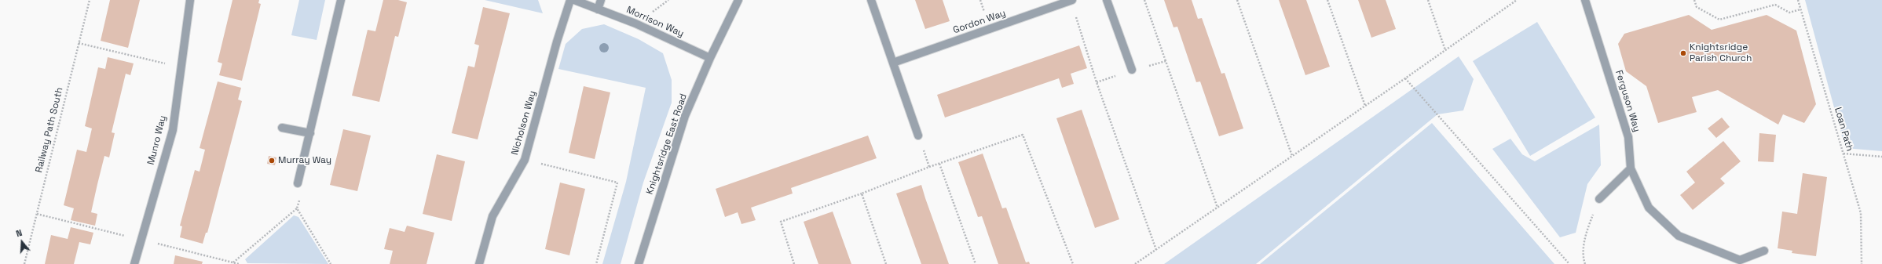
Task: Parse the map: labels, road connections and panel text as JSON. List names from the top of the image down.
{
  "streets": {
    "street": [
      "Morrison Way",
      "Gordon Way",
      "Ferguson Way",
      "Nicholson Way",
      "Munro Way",
      "Knightsridge East Road"
    ],
    "path": ["Loan Path", "Railway Path South"]
  },
  "crossings": [
    ["Morrison Way", "Knightsridge East Road"]
  ],
  "places": ["Knightsridge Parish Church", "Murray Way"],
  "north": "top"
}
